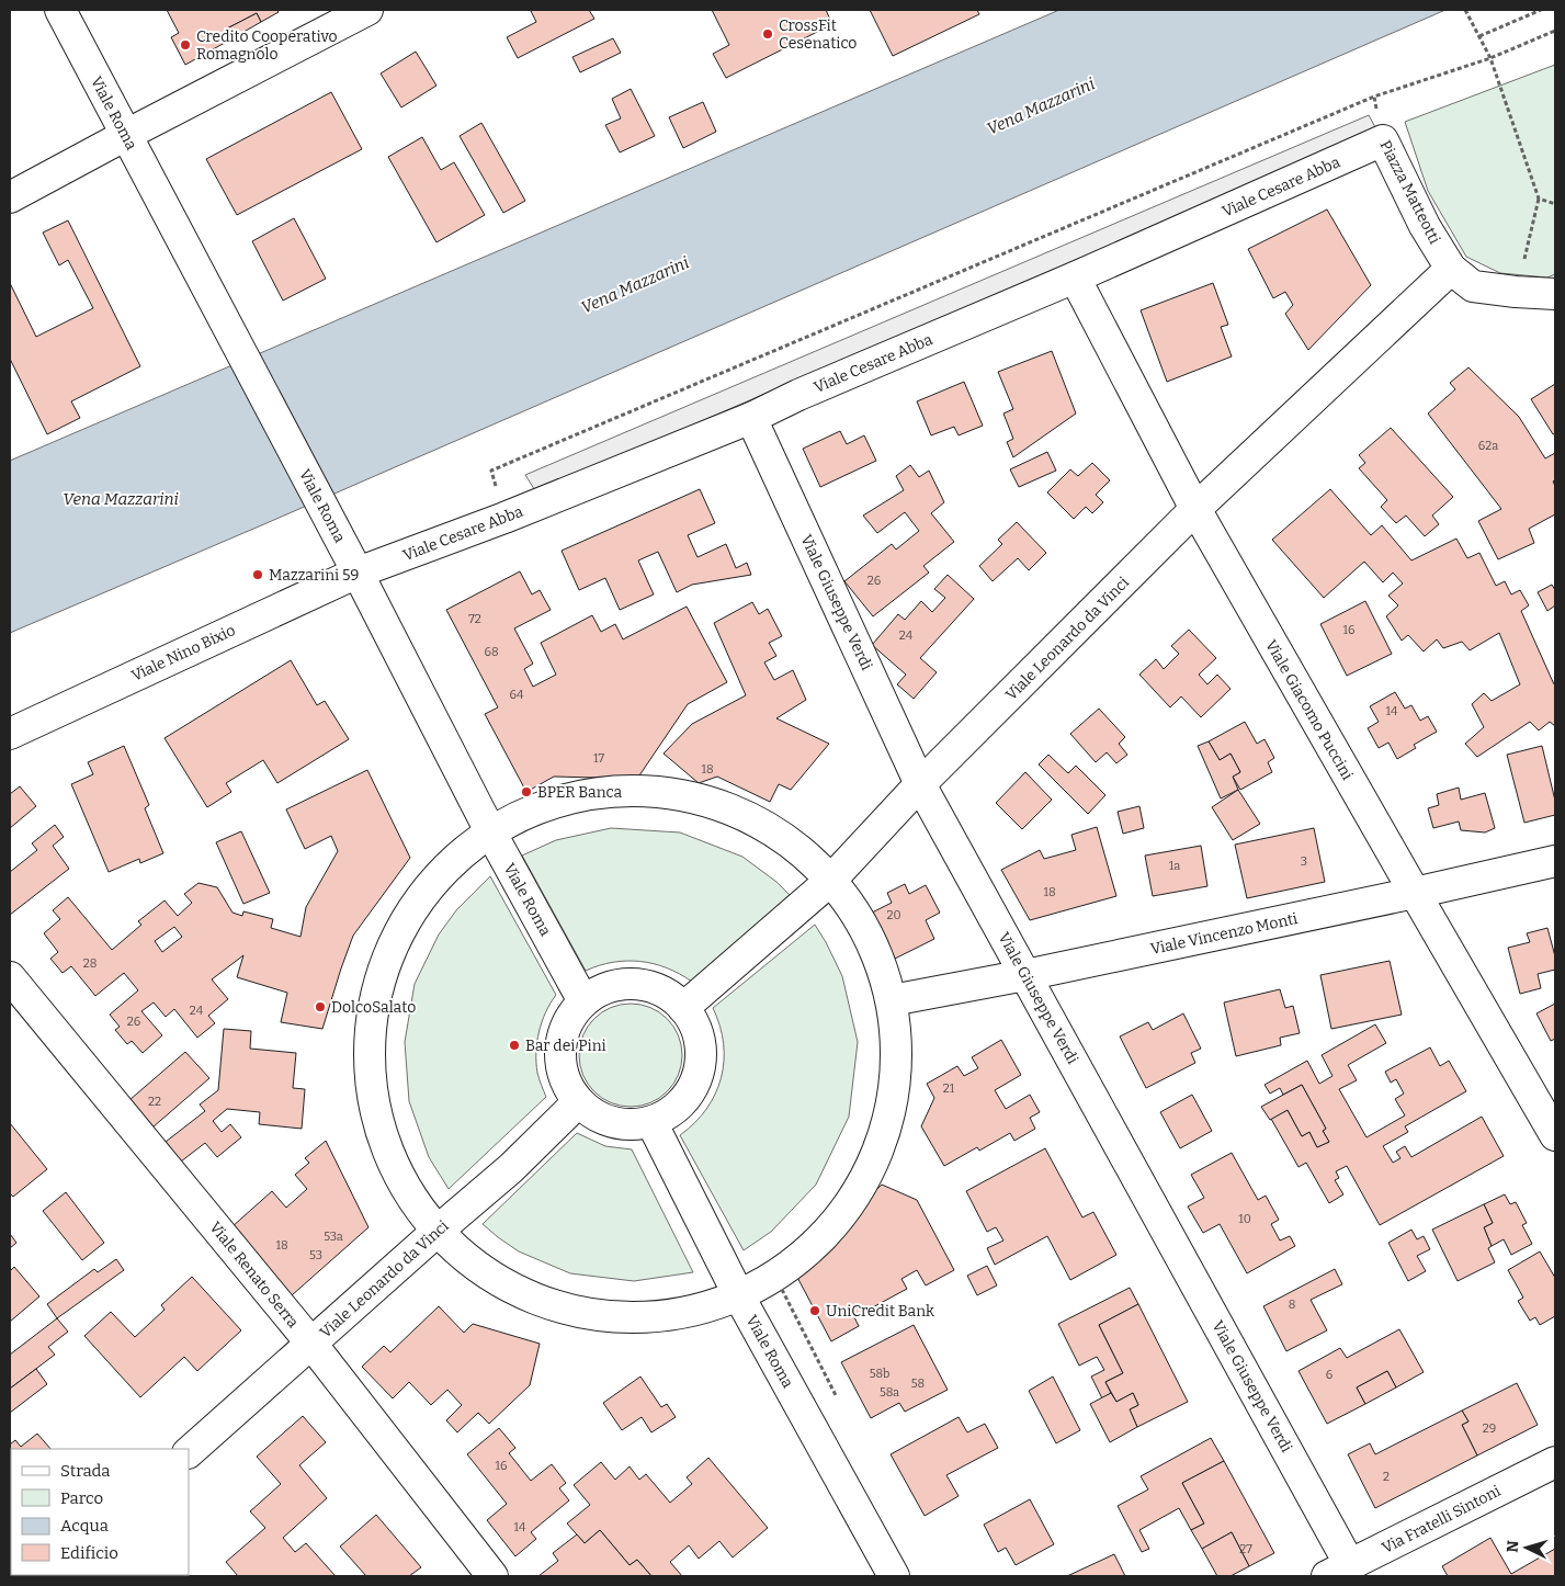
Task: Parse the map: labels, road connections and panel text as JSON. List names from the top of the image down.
{
  "streets": {
    "street": [
      "Viale Roma",
      "Viale Cesare Abba",
      "Piazza Matteotti",
      "Viale Giuseppe Verdi",
      "Viale Leonardo da Vinci",
      "Viale Nino Bixio",
      "Viale Giacomo Puccini",
      "Viale Vincenzo Monti",
      "Viale Renato Serra",
      "Via Fratelli Sintoni"
    ]
  },
  "crossings": [
    ["Viale Roma", "Viale Cesare Abba"],
    ["Viale Roma", "Viale Leonardo da Vinci"],
    ["Viale Roma", "Viale Nino Bixio"],
    ["Viale Cesare Abba", "Piazza Matteotti"],
    ["Viale Cesare Abba", "Viale Giuseppe Verdi"],
    ["Viale Cesare Abba", "Viale Nino Bixio"],
    ["Viale Cesare Abba", "Viale Giacomo Puccini"],
    ["Piazza Matteotti", "Viale Leonardo da Vinci"],
    ["Viale Giuseppe Verdi", "Viale Leonardo da Vinci"],
    ["Viale Giuseppe Verdi", "Viale Vincenzo Monti"],
    ["Viale Giuseppe Verdi", "Via Fratelli Sintoni"],
    ["Viale Leonardo da Vinci", "Viale Giacomo Puccini"],
    ["Viale Leonardo da Vinci", "Viale Renato Serra"],
    ["Viale Giacomo Puccini", "Viale Vincenzo Monti"]
  ],
  "water": ["Vena Mazzarini"],
  "places": [
    "CrossFit Cesenatico",
    "Credito Cooperativo Romagnolo",
    "Mazzarini 59",
    "BPER Banca",
    "DolcoSalato",
    "Bar dei Pini",
    "UniCredit Bank"
  ],
  "house_numbers": [
    "62a",
    "26",
    "72",
    "16",
    "24",
    "68",
    "64",
    "14",
    "17",
    "18",
    "3",
    "1a",
    "18",
    "20",
    "28",
    "24",
    "26",
    "21",
    "22",
    "10",
    "53a",
    "18",
    "53",
    "8",
    "58b",
    "6",
    "58",
    "58a",
    "29",
    "16",
    "2",
    "14",
    "27"
  ],
  "legend": [
    "Strada",
    "Parco",
    "Acqua",
    "Edificio"
  ],
  "north": "left"
}
